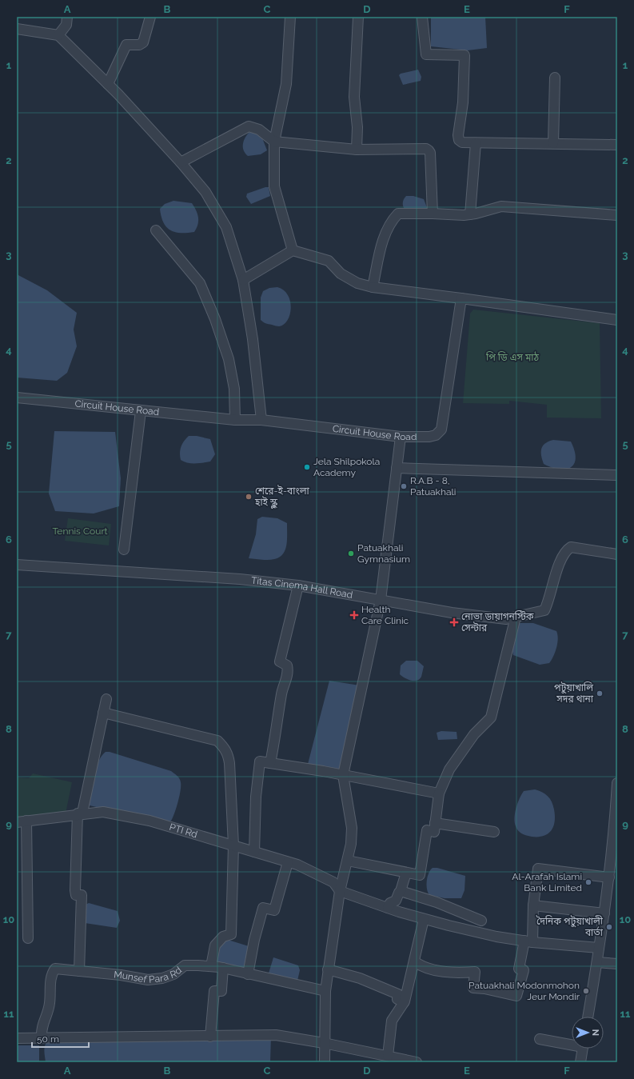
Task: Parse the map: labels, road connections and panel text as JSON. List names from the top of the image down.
{
  "streets": {
    "street": [
      "Circuit House Road",
      "Titas Cinema Hall Road",
      "PTI Rd",
      "Munsef Para Rd"
    ]
  },
  "parks": ["পি ডি এস মাঠ", "Tennis Court"],
  "places": {
    "other": [
      "Jela Shilpokola Academy",
      "R.A.B - 8, Patuakhali",
      "শেরে-ই-বাংলা হাই স্কুল",
      "Patuakhali Gymnasium",
      "পটুয়াখালি সদর থানা",
      "Al-Arafah Islami Bank Limited",
      "দৈনিক পটুয়াখালী বার্তা",
      "Patuakhali Modonmohon Jeur Mondir"
    ],
    "health": ["Health Care Clinic", "নোভা ডায়াগনস্টিক সেন্টার"]
  },
  "scale_bar": "50 m",
  "north": "right",
  "grid": {
    "columns": [
      "A",
      "B",
      "C",
      "D",
      "E",
      "F"
    ],
    "rows": [
      "1",
      "2",
      "3",
      "4",
      "5",
      "6",
      "7",
      "8",
      "9",
      "10",
      "11"
    ]
  }
}
